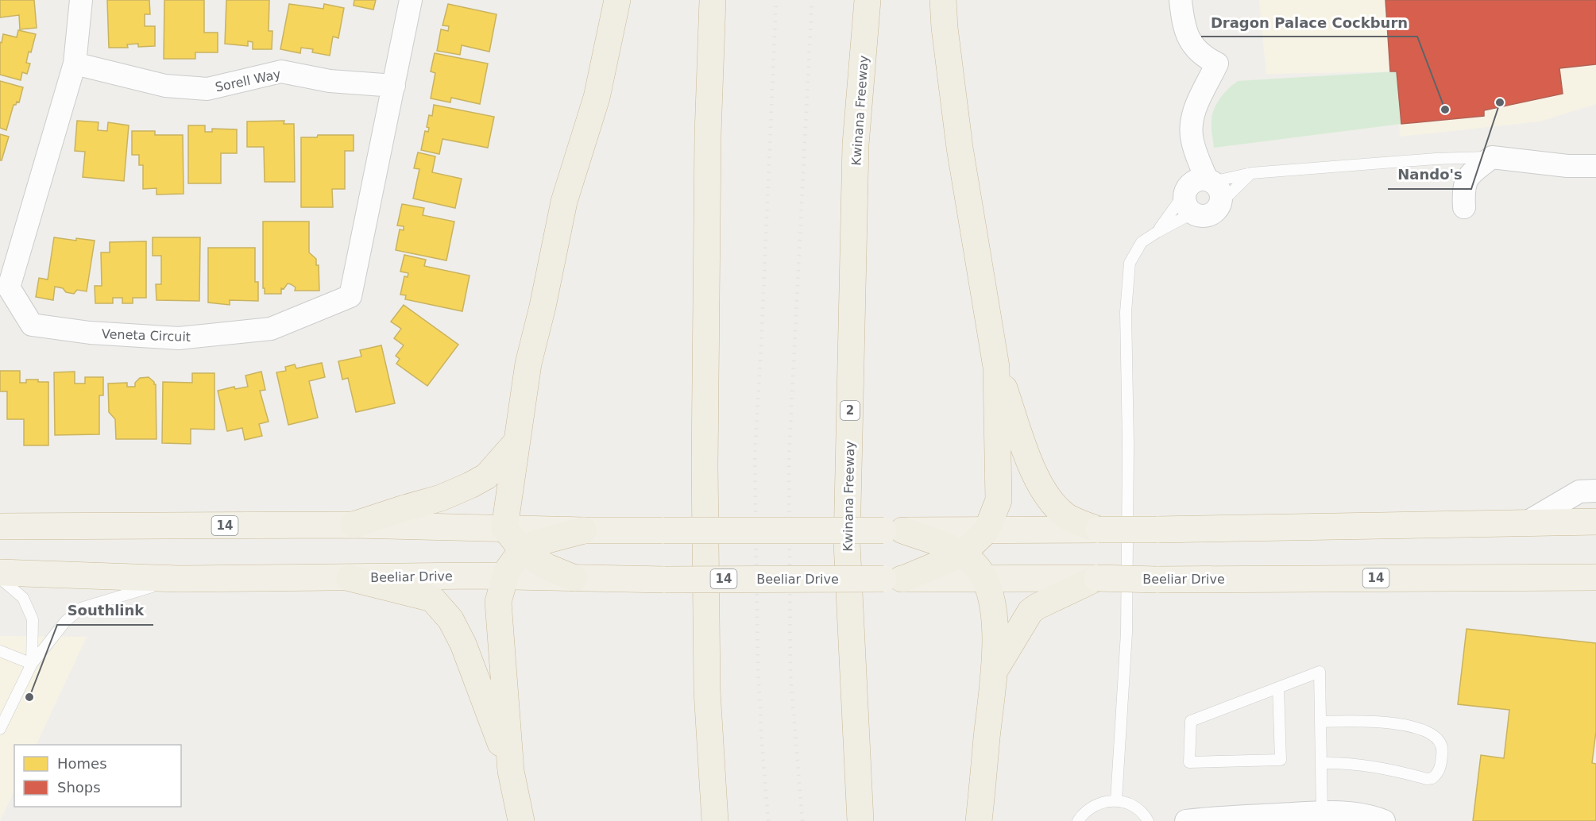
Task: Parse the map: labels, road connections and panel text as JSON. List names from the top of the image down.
{
  "streets": {
    "highway": [
      "Kwinana Freeway",
      "2",
      "14",
      "Beeliar Drive"
    ],
    "street": ["Sorell Way", "Veneta Circuit"]
  },
  "crossings": [
    ["Sorell Way", "Veneta Circuit"]
  ],
  "places": ["Nando's", "Dragon Palace Cockburn", "Southlink"],
  "legend": ["Homes", "Shops"]
}
